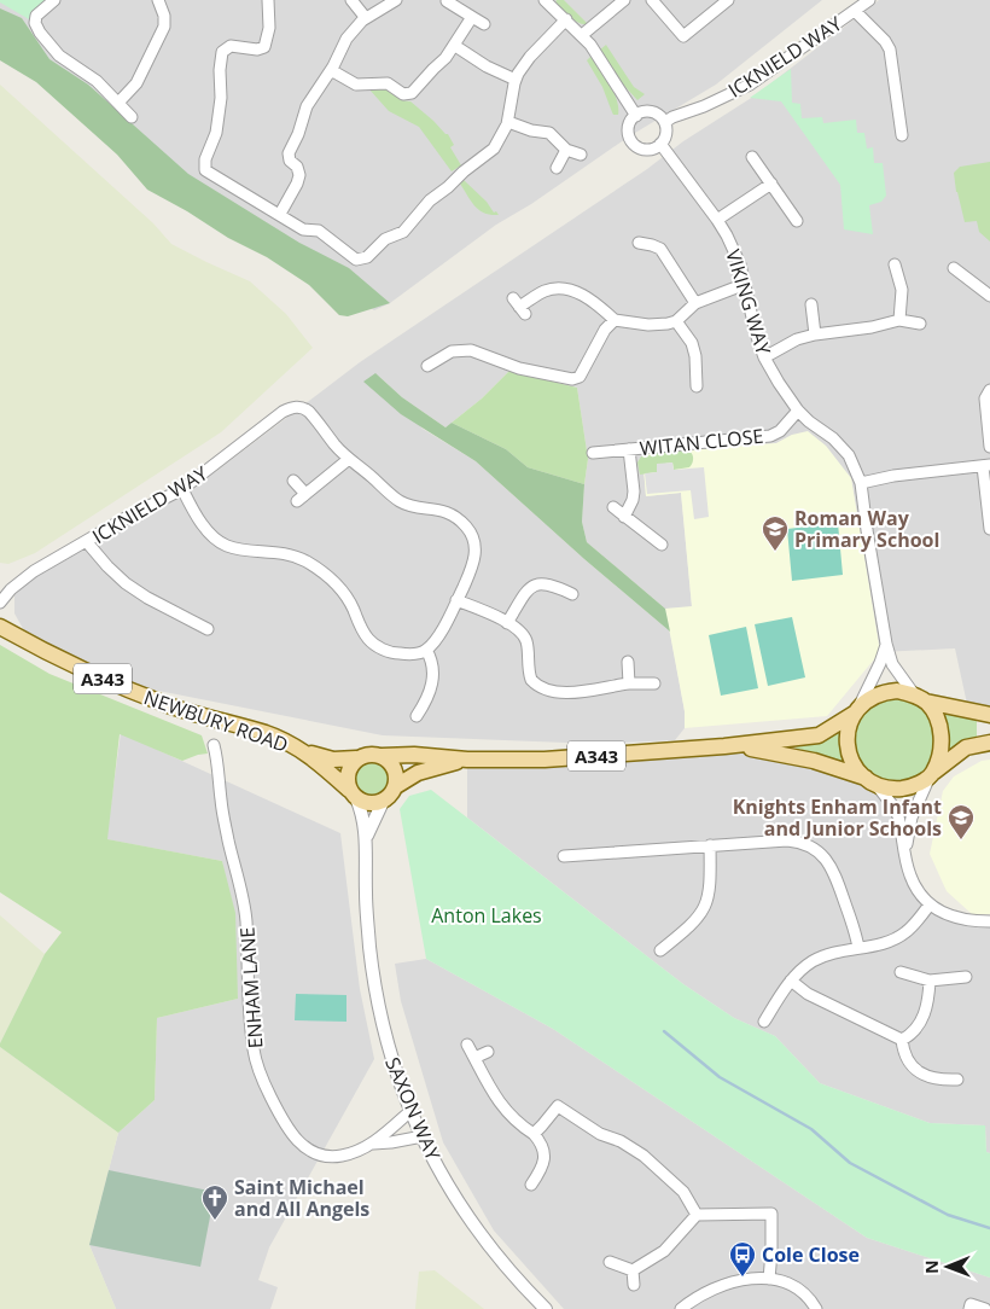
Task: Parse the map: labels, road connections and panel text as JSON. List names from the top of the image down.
{
  "streets": {
    "main road": ["A343", "NEWBURY ROAD"],
    "street": [
      "ICKNIELD WAY",
      "VIKING WAY",
      "WITAN CLOSE",
      "ENHAM LANE",
      "SAXON WAY"
    ]
  },
  "crossings": [
    ["ICKNIELD WAY", "VIKING WAY"],
    ["VIKING WAY", "WITAN CLOSE"],
    ["A343", "NEWBURY ROAD"],
    ["A343", "SAXON WAY"],
    ["NEWBURY ROAD", "SAXON WAY"],
    ["ENHAM LANE", "SAXON WAY"]
  ],
  "parks": ["Anton Lakes"],
  "places": {
    "school or university": ["Roman Way Primary School", "Knights Enham Infant and Junior Schools"],
    "church": ["Saint Michael and All Angels"],
    "bus stop": ["Cole Close"]
  },
  "north": "left"
}
